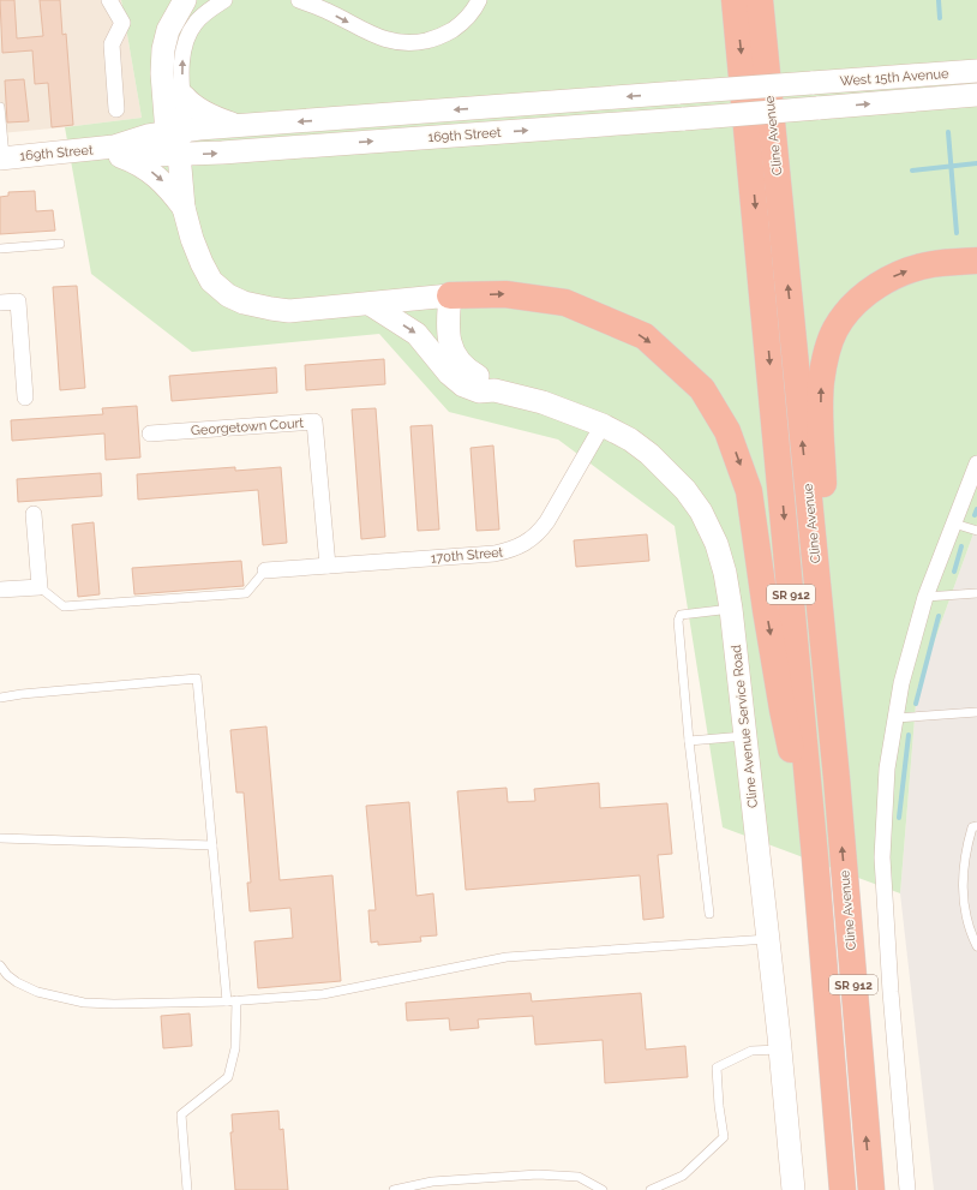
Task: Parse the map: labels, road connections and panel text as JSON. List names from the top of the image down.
{
  "streets": {
    "highway": ["Cline Avenue", "SR 912"],
    "main road": ["West 15th Avenue", "169th Street", "Cline Avenue Service Road"],
    "street": ["Georgetown Court", "170th Street"]
  },
  "crossings": [
    ["West 15th Avenue", "169th Street"],
    ["Georgetown Court", "170th Street"],
    ["170th Street", "Cline Avenue Service Road"]
  ]
}
